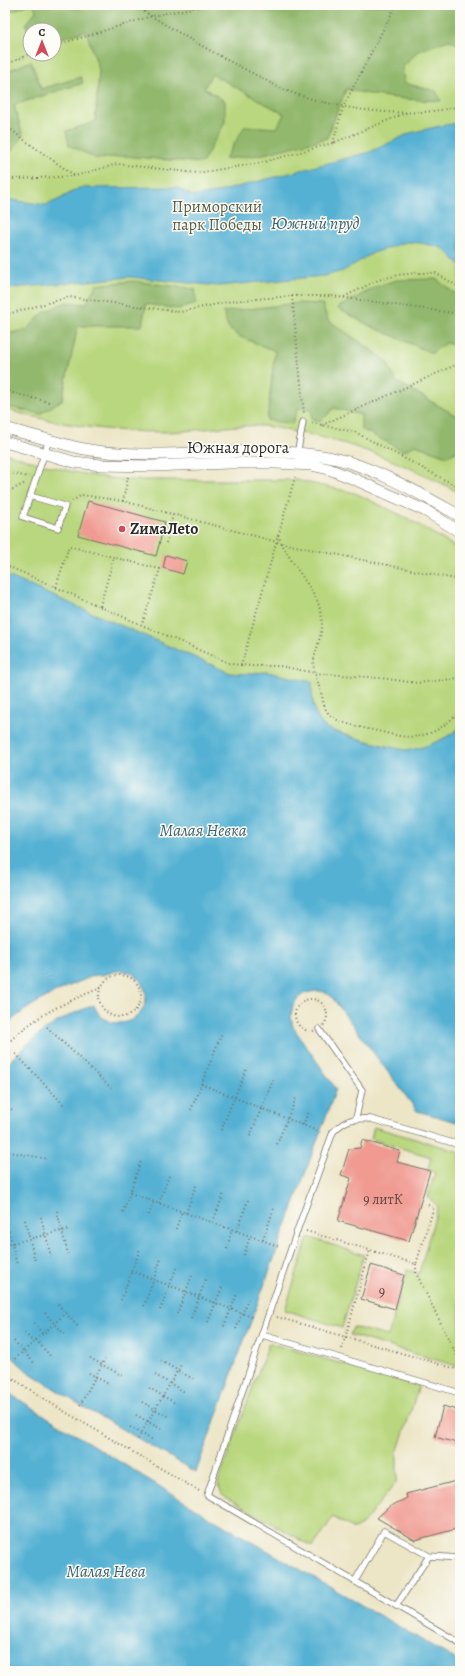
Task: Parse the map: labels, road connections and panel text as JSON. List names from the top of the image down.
{
  "streets": {
    "street": ["Южная дорога"]
  },
  "water": ["Южный пруд", "Малая Невка", "Малая Нева"],
  "parks": ["Приморский парк Победы"],
  "places": ["ZимаЛеtо"],
  "house_numbers": ["9 литК", "9"],
  "north": "top"
}
